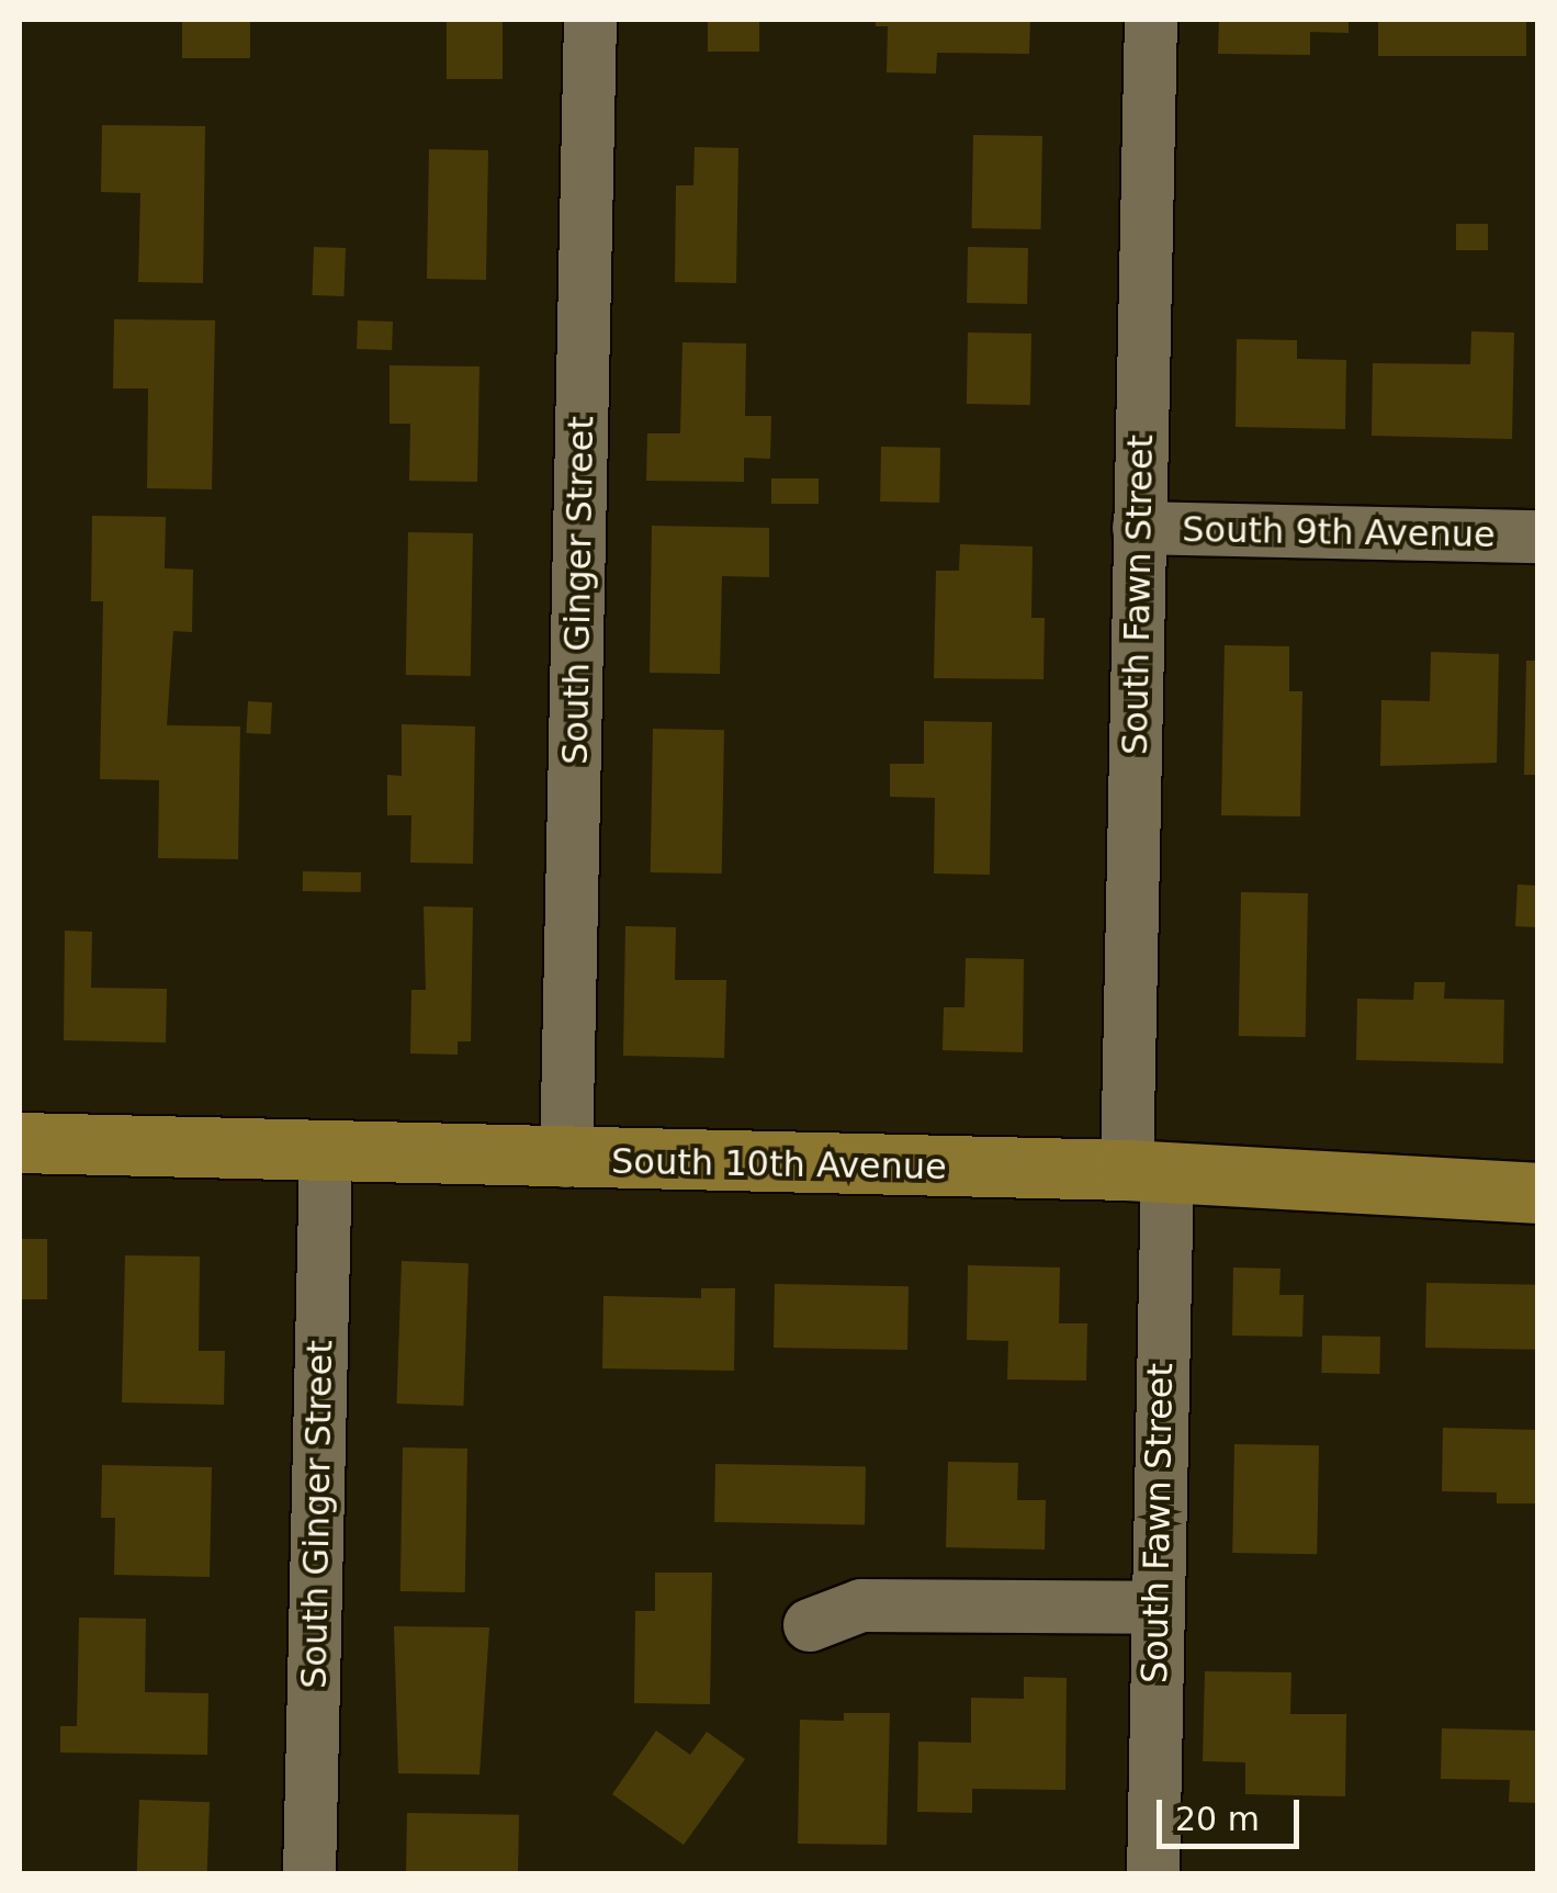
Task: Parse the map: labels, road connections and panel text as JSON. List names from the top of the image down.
{
  "streets": {
    "main road": ["South 10th Avenue"],
    "street": ["South 9th Avenue", "South Ginger Street", "South Fawn Street"]
  },
  "crossings": [
    ["South 9th Avenue", "South Fawn Street"],
    ["South Ginger Street", "South 10th Avenue"],
    ["South Fawn Street", "South 10th Avenue"]
  ],
  "scale_bar": "20 m"
}
